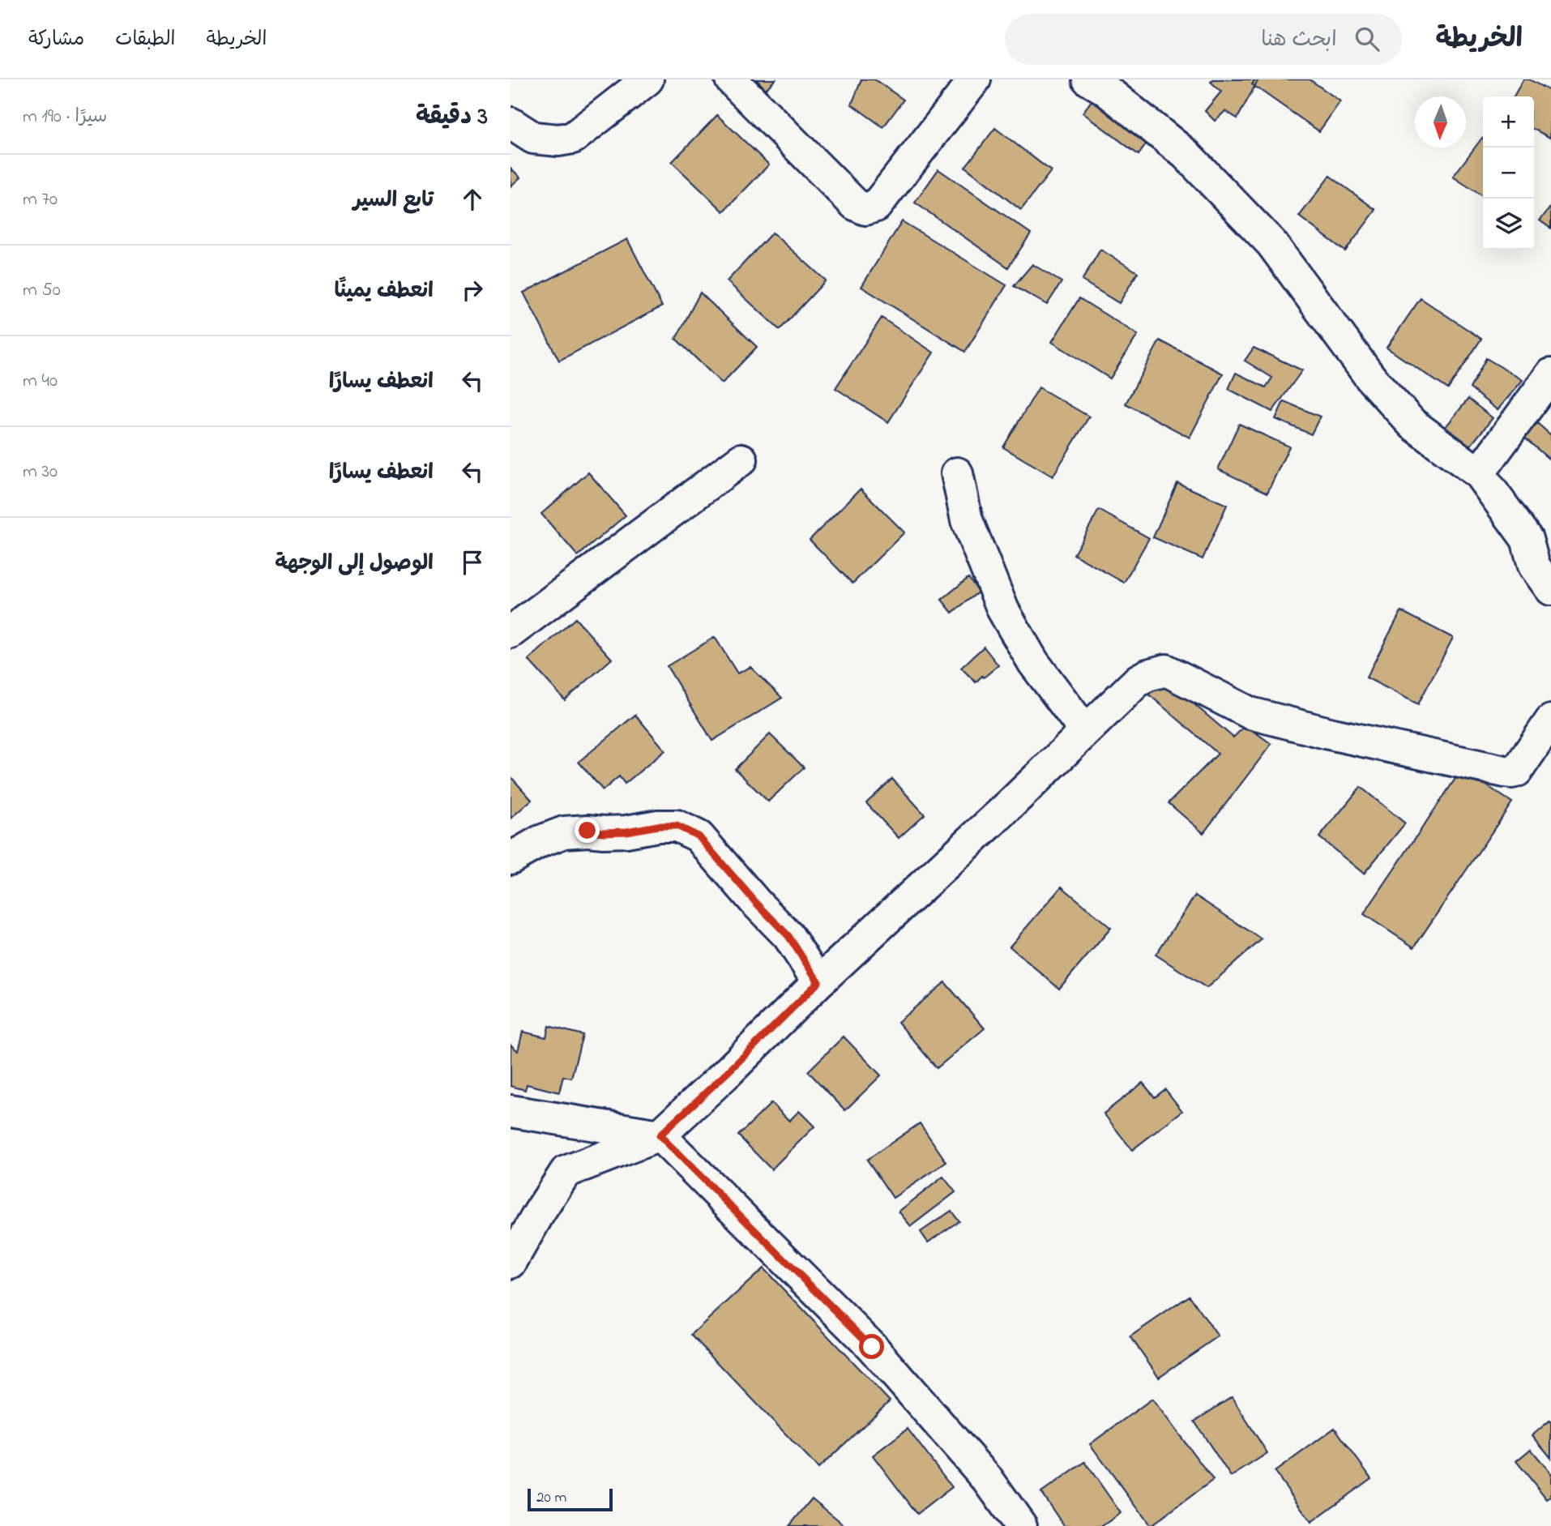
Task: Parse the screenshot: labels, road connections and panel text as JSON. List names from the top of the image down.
{
  "scale_bar": "20 m",
  "north": "bottom",
  "page": {
    "header": "الخريطة",
    "search": "ابحث هنا",
    "nav": ["الخريطة", "الطبقات", "مشاركة"],
    "heading": ["3 دقيقة", "سيرًا · 190 m"],
    "map_buttons": ["+", "−"],
    "list": [
      ["تابع السير", "70 m"],
      ["انعطف يمينًا", "50 m"],
      ["انعطف يسارًا", "40 m"],
      ["انعطف يسارًا", "30 m"],
      "الوصول إلى الوجهة"
    ],
    "scale": "20 m"
  }
}
